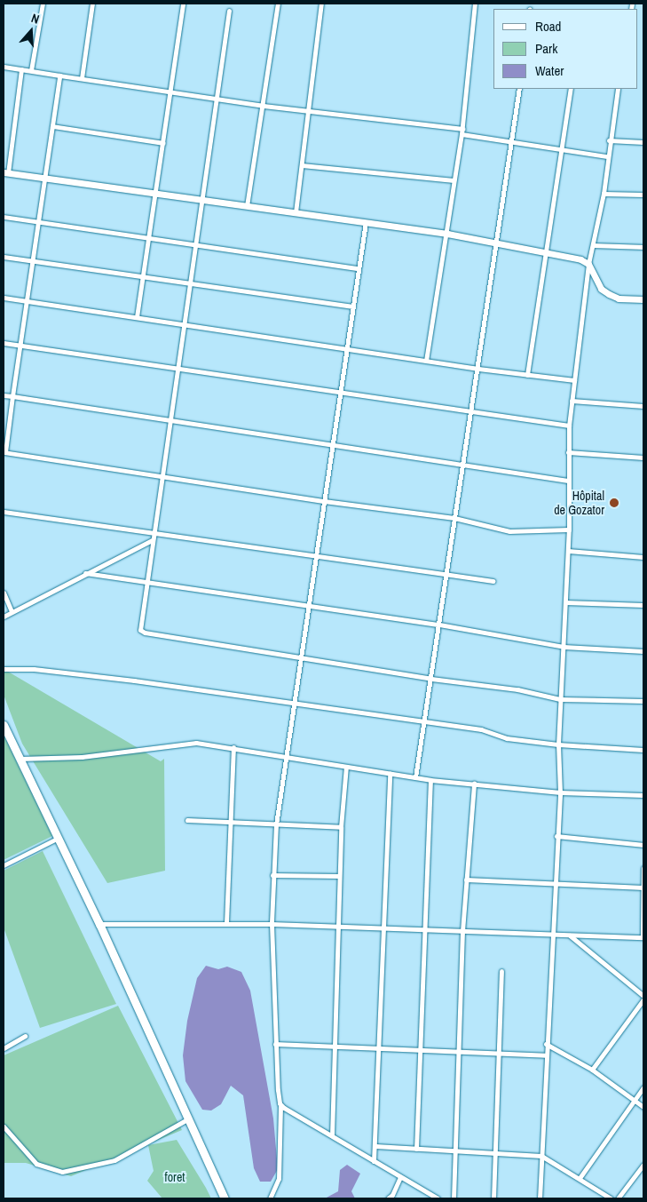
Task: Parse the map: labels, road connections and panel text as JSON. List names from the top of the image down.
{
  "parks": ["foret"],
  "places": ["Hôpital de Gozator"],
  "legend": ["Road", "Park", "Water"],
  "north": "top"
}
